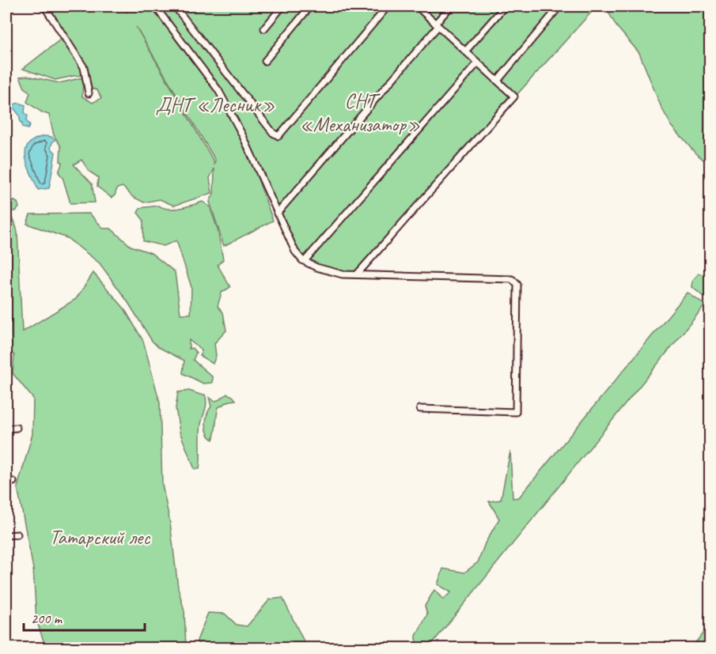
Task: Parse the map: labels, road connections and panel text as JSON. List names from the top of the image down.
{
  "parks": ["СНТ «Механизатор»", "ДНТ «Лесник»", "Татарский лес"],
  "scale_bar": "200 m"
}
